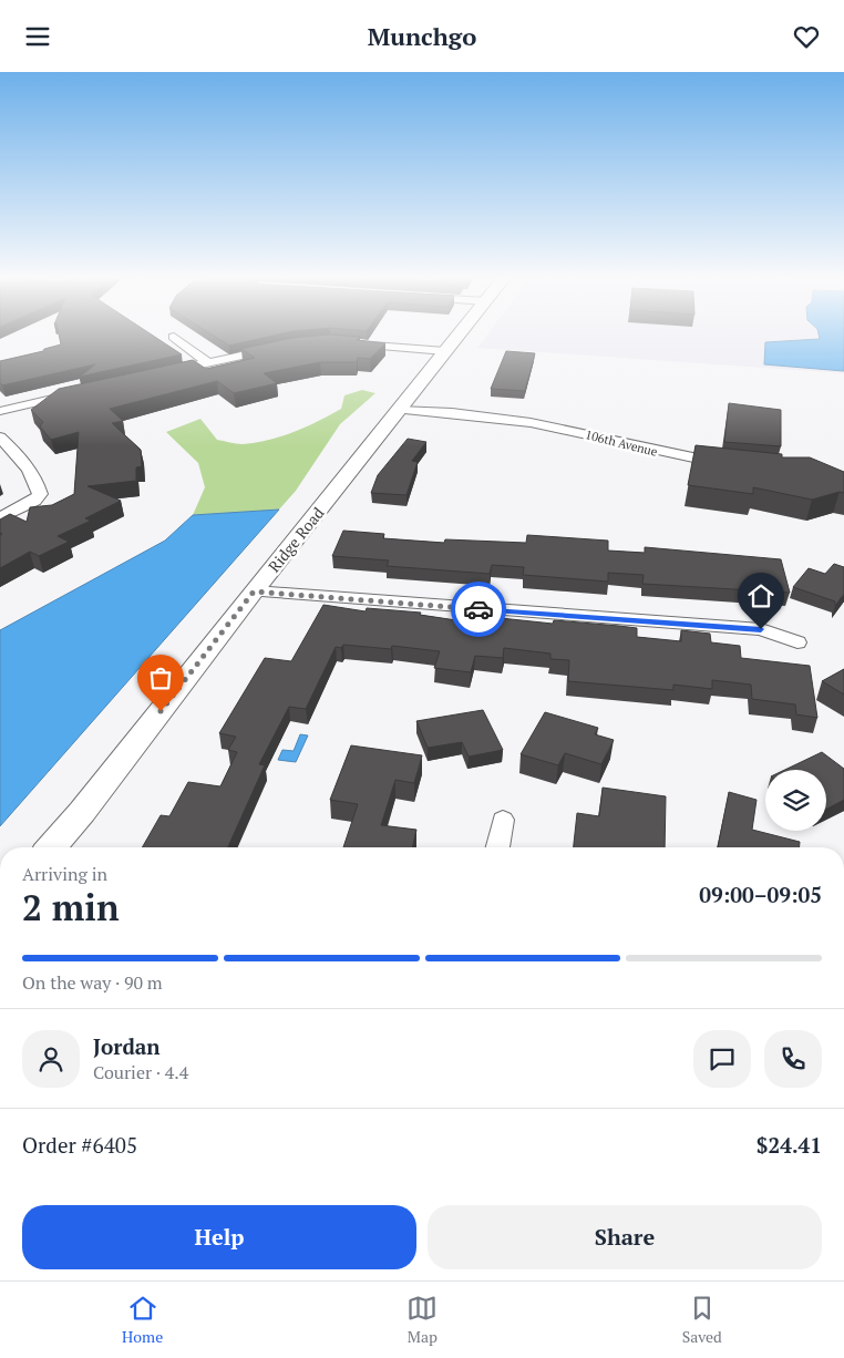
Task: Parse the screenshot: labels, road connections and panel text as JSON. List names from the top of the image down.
{
  "streets": {
    "street": ["106th Avenue", "Ridge Road"]
  },
  "crossings": [
    ["106th Avenue", "Ridge Road"]
  ],
  "page": {
    "header": "Munchgo",
    "heading": ["2 min", "Arriving in", "09:00–09:05"],
    "panel": [
      "Jordan",
      "Courier · 4.4",
      "Order #6405",
      "$24.41"
    ],
    "bar": "On the way · 90 m",
    "buttons": ["Help", "Share"],
    "tabs": ["Home", "Map", "Saved"]
  }
}
